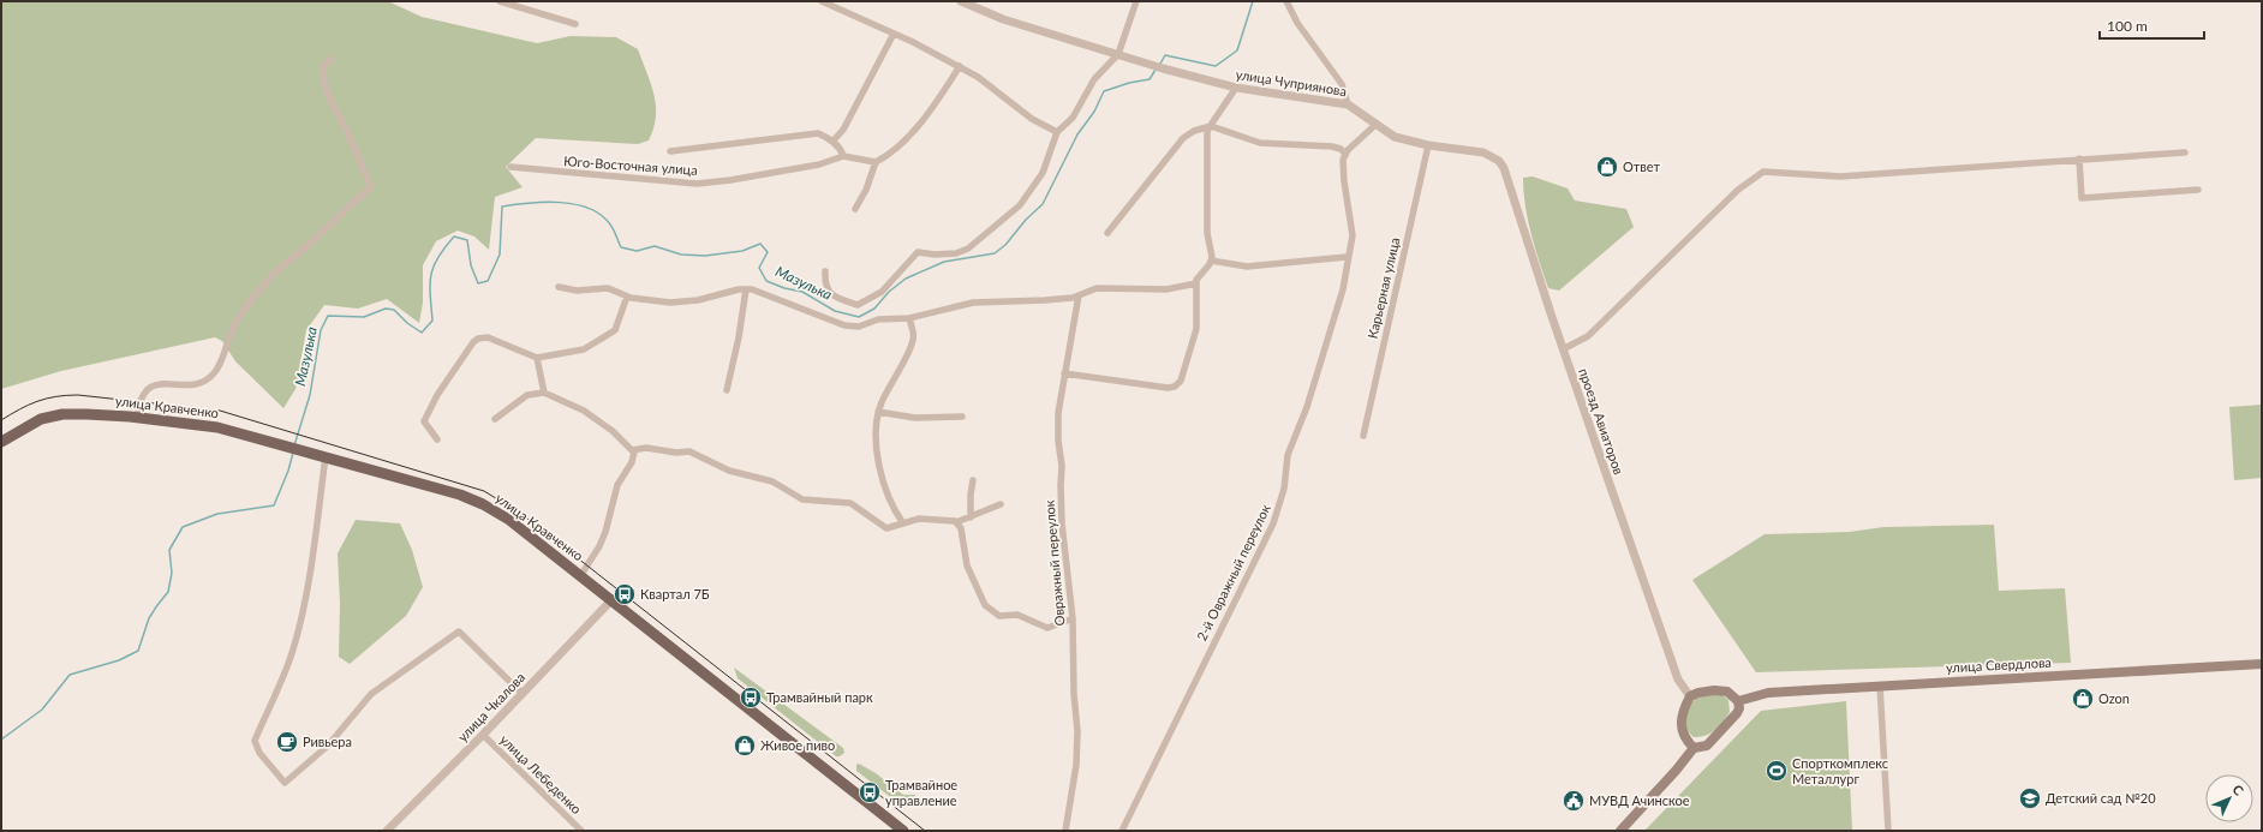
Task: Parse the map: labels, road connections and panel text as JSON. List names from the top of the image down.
{
  "streets": {
    "main road": ["улица Кравченко", "улица Свердлова"],
    "street": [
      "улица Чуприянова",
      "Юго-Восточная улица",
      "Карьерная улица",
      "проезд Авиаторов",
      "Овражный переулок",
      "2-й Овражный переулок",
      "улица Чкалова",
      "улица Лебеденко"
    ]
  },
  "crossings": [
    ["улица Чуприянова", "Карьерная улица"],
    ["улица Чуприянова", "проезд Авиаторов"],
    ["улица Кравченко", "улица Чкалова"],
    ["проезд Авиаторов", "улица Свердлова"],
    ["улица Чкалова", "улица Лебеденко"]
  ],
  "water": ["Мазулька"],
  "places": {
    "shop": ["Ответ", "Ozon", "Живое пиво"],
    "bus stop": ["Квартал 7Б", "Трамвайный парк", "Трамвайное управление"],
    "cafe": ["Ривьера"],
    "sports": ["Спорткомплекс Металлург"],
    "school or university": ["Детский сад №20"],
    "public building": ["МУВД Ачинское"]
  },
  "scale_bar": "100 m",
  "north": "top right"
}
